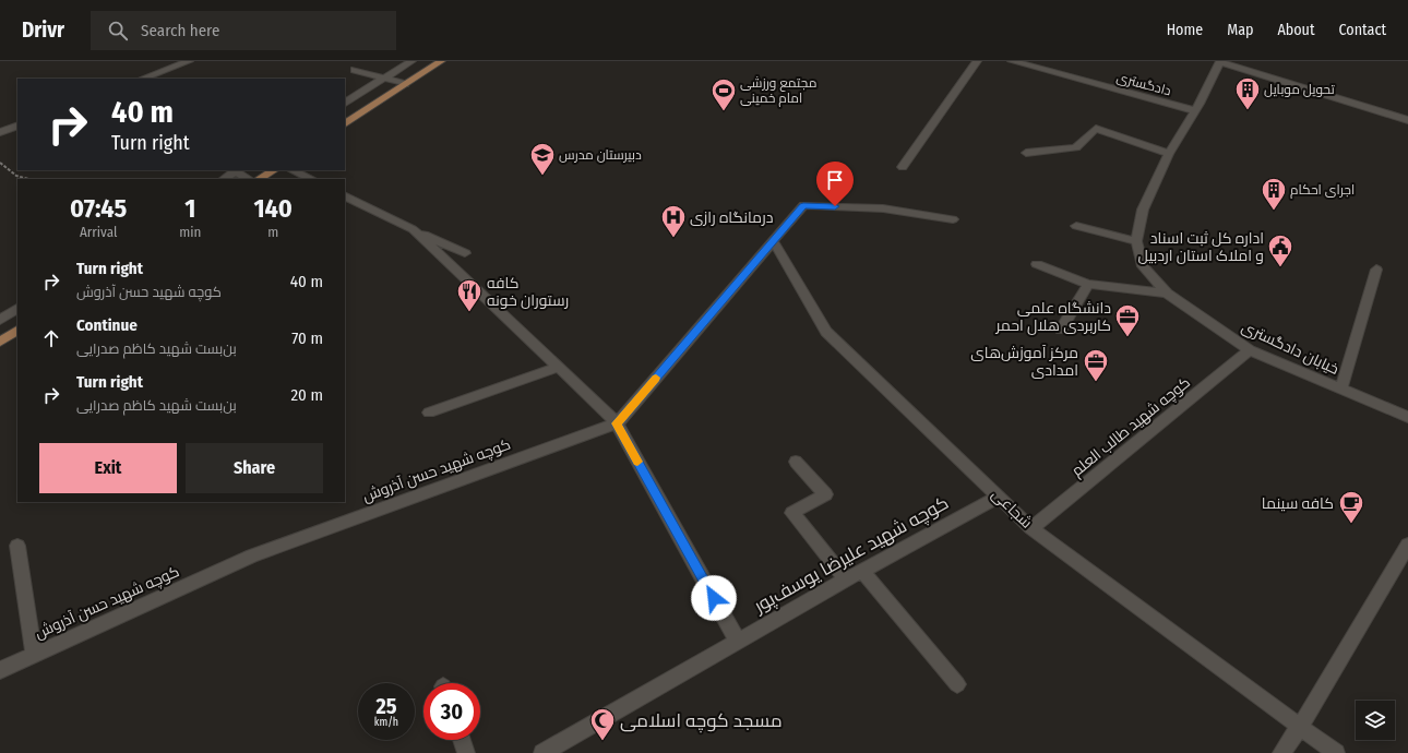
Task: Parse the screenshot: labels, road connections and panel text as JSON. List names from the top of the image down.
{
  "streets": {
    "street": [
      "دادگستری",
      "خیابان دادگستری",
      "کوچه شهید طالب العلم",
      "کوچه شهید حسن آذروش",
      "شجاعی",
      "کوچه شهید علیرضا یوسف‌پور"
    ]
  },
  "crossings": [
    ["دادگستری", "خیابان دادگستری"],
    ["خیابان دادگستری", "کوچه شهید طالب العلم"],
    ["کوچه شهید طالب العلم", "شجاعی"],
    ["کوچه شهید حسن آذروش", "شجاعی"],
    ["شجاعی", "کوچه شهید علیرضا یوسف‌پور"]
  ],
  "places": {
    "building": ["تحویل موبایل", "اجرای احکام"],
    "sports": ["مجتمع ورزشی امام خمینی"],
    "school or university": ["دبیرستان مدرس"],
    "hospital": ["درمانگاه رازی"],
    "public building": ["اداره کل ثبت اسناد و املاک استان اردبیل"],
    "restaurant": ["کافه رستوران خونه"],
    "office": ["دانشگاه علمی کاربردی هلال احمر", "مرکز آموزش‌های امدادی"],
    "cafe": ["کافه سینما"],
    "mosque": ["مسجد کوچه اسلامی"]
  },
  "page": {
    "header": "Drivr",
    "search": "Search here",
    "nav": [
      "Home",
      "Map",
      "About",
      "Contact"
    ],
    "turn": ["40 m", "Turn right"],
    "eta": [
      "07:45",
      "Arrival",
      "1",
      "min",
      "140",
      "m"
    ],
    "list": [
      {
        "name": "Turn right",
        "note": "کوچه شهید حسن آذروش",
        "value": "40 m"
      },
      {
        "name": "Continue",
        "note": "بن‌بست شهید کاظم صدرایی",
        "value": "70 m"
      },
      {
        "name": "Turn right",
        "note": "بن‌بست شهید کاظم صدرایی",
        "value": "20 m"
      }
    ],
    "buttons": ["Exit", "Share"],
    "speed": "25 km/h",
    "limit": "30"
  }
}
